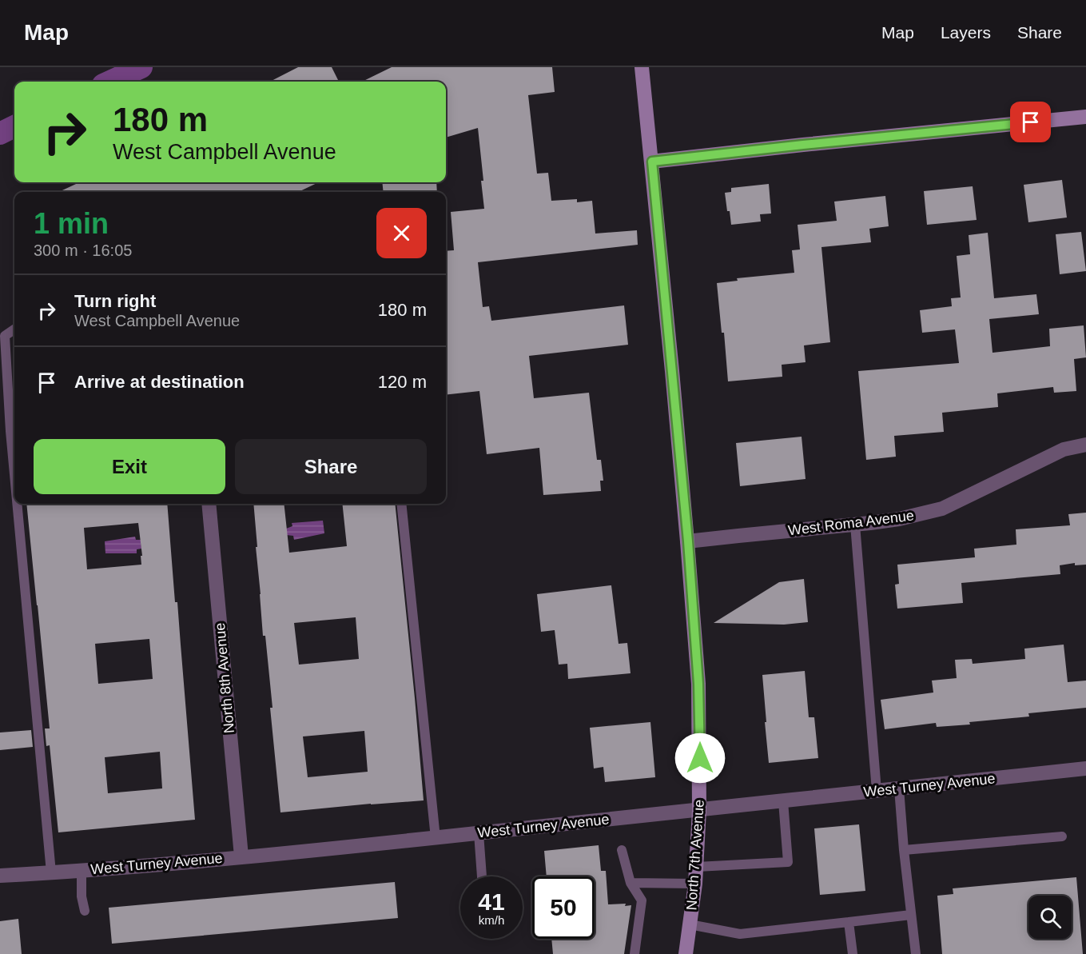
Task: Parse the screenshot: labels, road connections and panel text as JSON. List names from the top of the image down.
{
  "streets": {
    "main road": ["North 7th Avenue"],
    "street": ["West Roma Avenue", "North 8th Avenue", "West Turney Avenue"]
  },
  "crossings": [
    ["West Roma Avenue", "North 7th Avenue"],
    ["North 8th Avenue", "West Turney Avenue"],
    ["West Turney Avenue", "North 7th Avenue"]
  ],
  "page": {
    "header": "Map",
    "nav": ["Map", "Layers", "Share"],
    "turn": ["180 m", "West Campbell Avenue"],
    "heading": ["1 min", "300 m · 16:05"],
    "list": [
      {
        "name": "Turn right",
        "note": "West Campbell Avenue",
        "value": "180 m"
      },
      {
        "name": "Arrive at destination",
        "value": "120 m"
      }
    ],
    "buttons": ["Exit", "Share"],
    "speed": "41 km/h",
    "limit": "50"
  }
}
